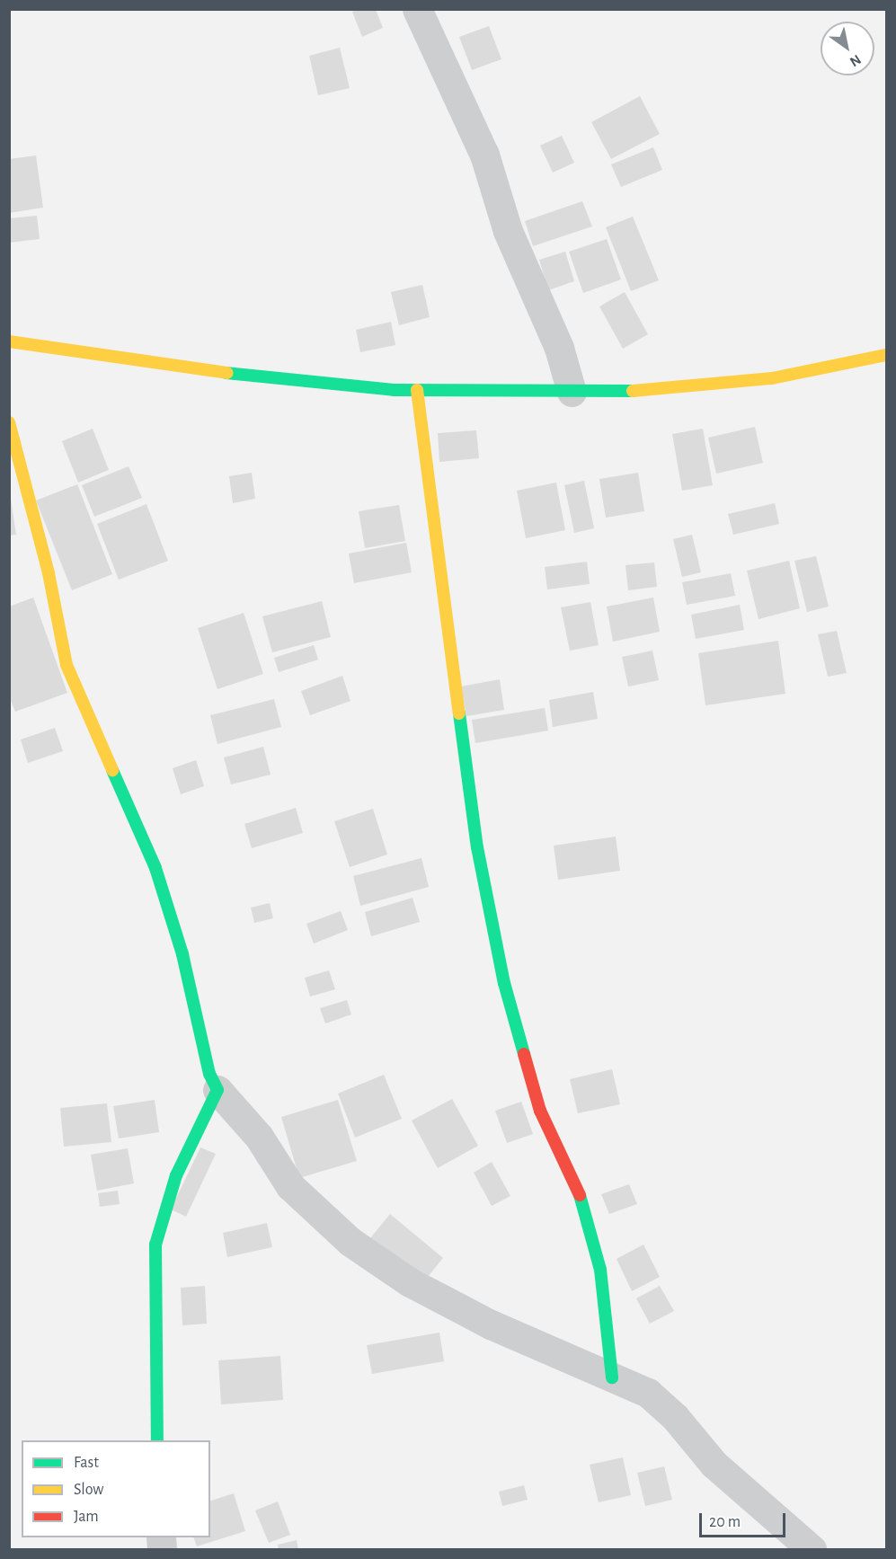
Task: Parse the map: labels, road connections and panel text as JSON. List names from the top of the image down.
{
  "legend": ["Fast", "Slow", "Jam"],
  "scale_bar": "20 m",
  "north": "bottom right"
}
